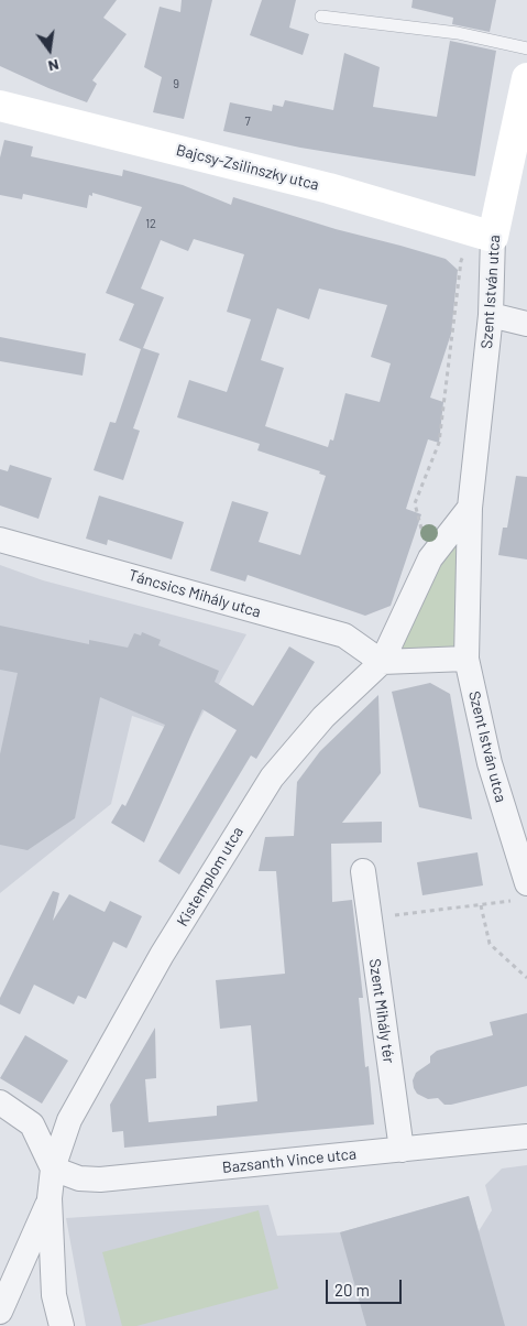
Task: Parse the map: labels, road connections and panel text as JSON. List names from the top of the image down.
{
  "streets": {
    "main road": ["Bajcsy-Zsilinszky utca", "Szent István utca"],
    "street": [
      "Táncsics Mihály utca",
      "Kistemplom utca",
      "Szent Mihály tér",
      "Bazsanth Vince utca"
    ]
  },
  "crossings": [
    ["Bajcsy-Zsilinszky utca", "Szent István utca"],
    ["Táncsics Mihály utca", "Kistemplom utca"],
    ["Kistemplom utca", "Bazsanth Vince utca"],
    ["Szent Mihály tér", "Bazsanth Vince utca"]
  ],
  "house_numbers": ["9", "7", "12"],
  "scale_bar": "20 m",
  "north": "bottom"
}
